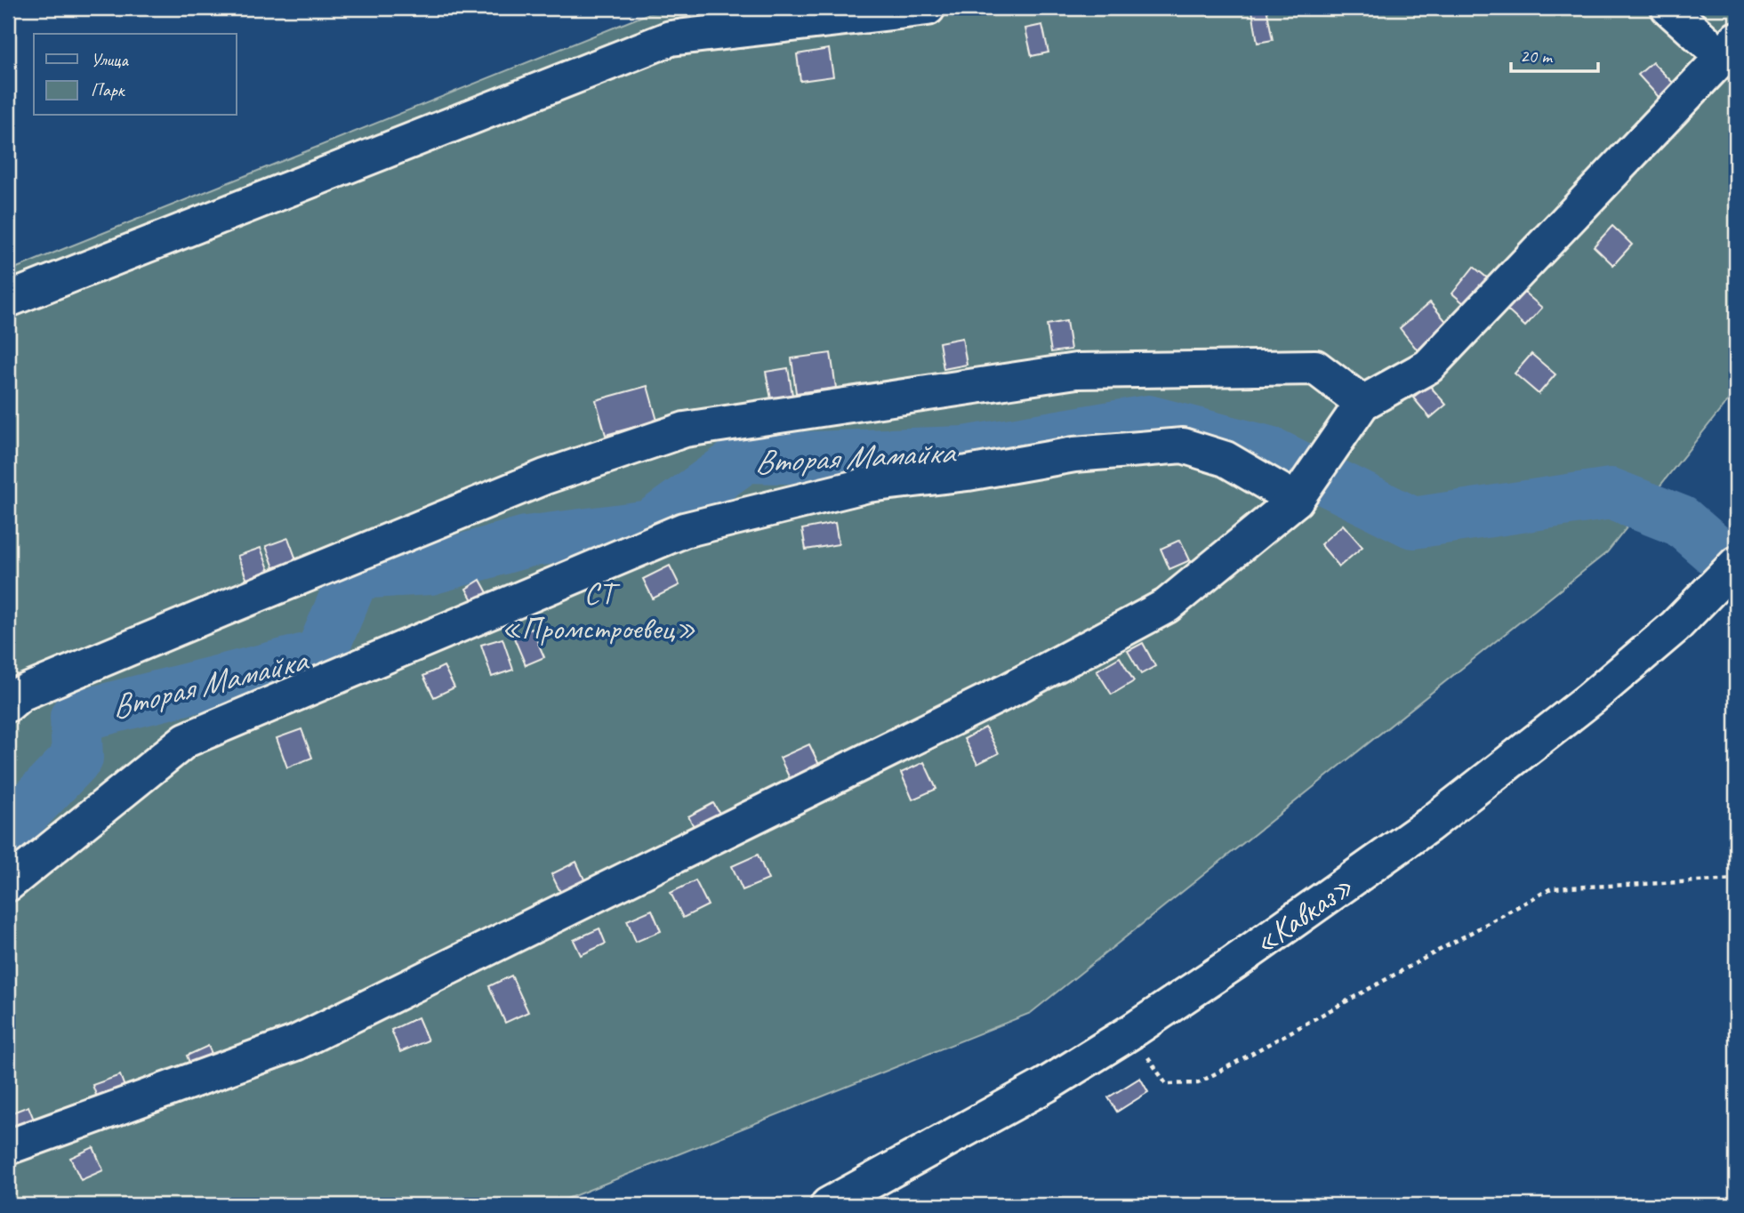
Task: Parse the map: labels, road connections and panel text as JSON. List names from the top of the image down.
{
  "streets": {
    "main road": ["«Кавказ»"]
  },
  "water": ["Вторая Мамайка"],
  "parks": ["СТ «Промстроевец»"],
  "legend": ["Улица", "Парк"],
  "scale_bar": "20 m"
}
